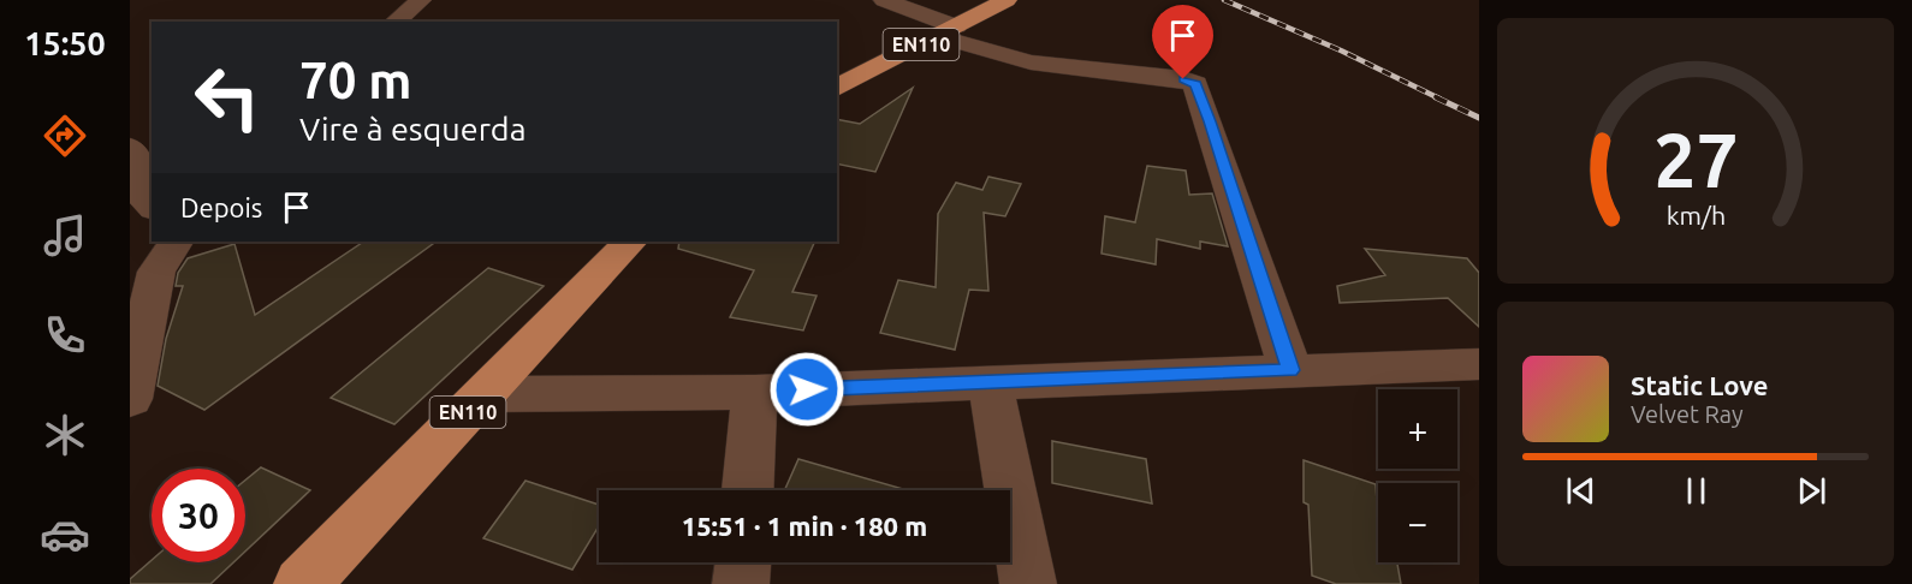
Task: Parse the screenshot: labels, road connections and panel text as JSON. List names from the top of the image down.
{
  "streets": {
    "main road": ["EN110"]
  },
  "page": {
    "tabs": "15:50",
    "turn": ["70 m", "Vire à esquerda"],
    "then": "Depois",
    "song": ["Static Love", "Velvet Ray"],
    "map_buttons": ["+", "−"],
    "limit": "30",
    "trip": "15:51 · 1 min · 180 m",
    "gauge": ["27", "km/h"]
  }
}
